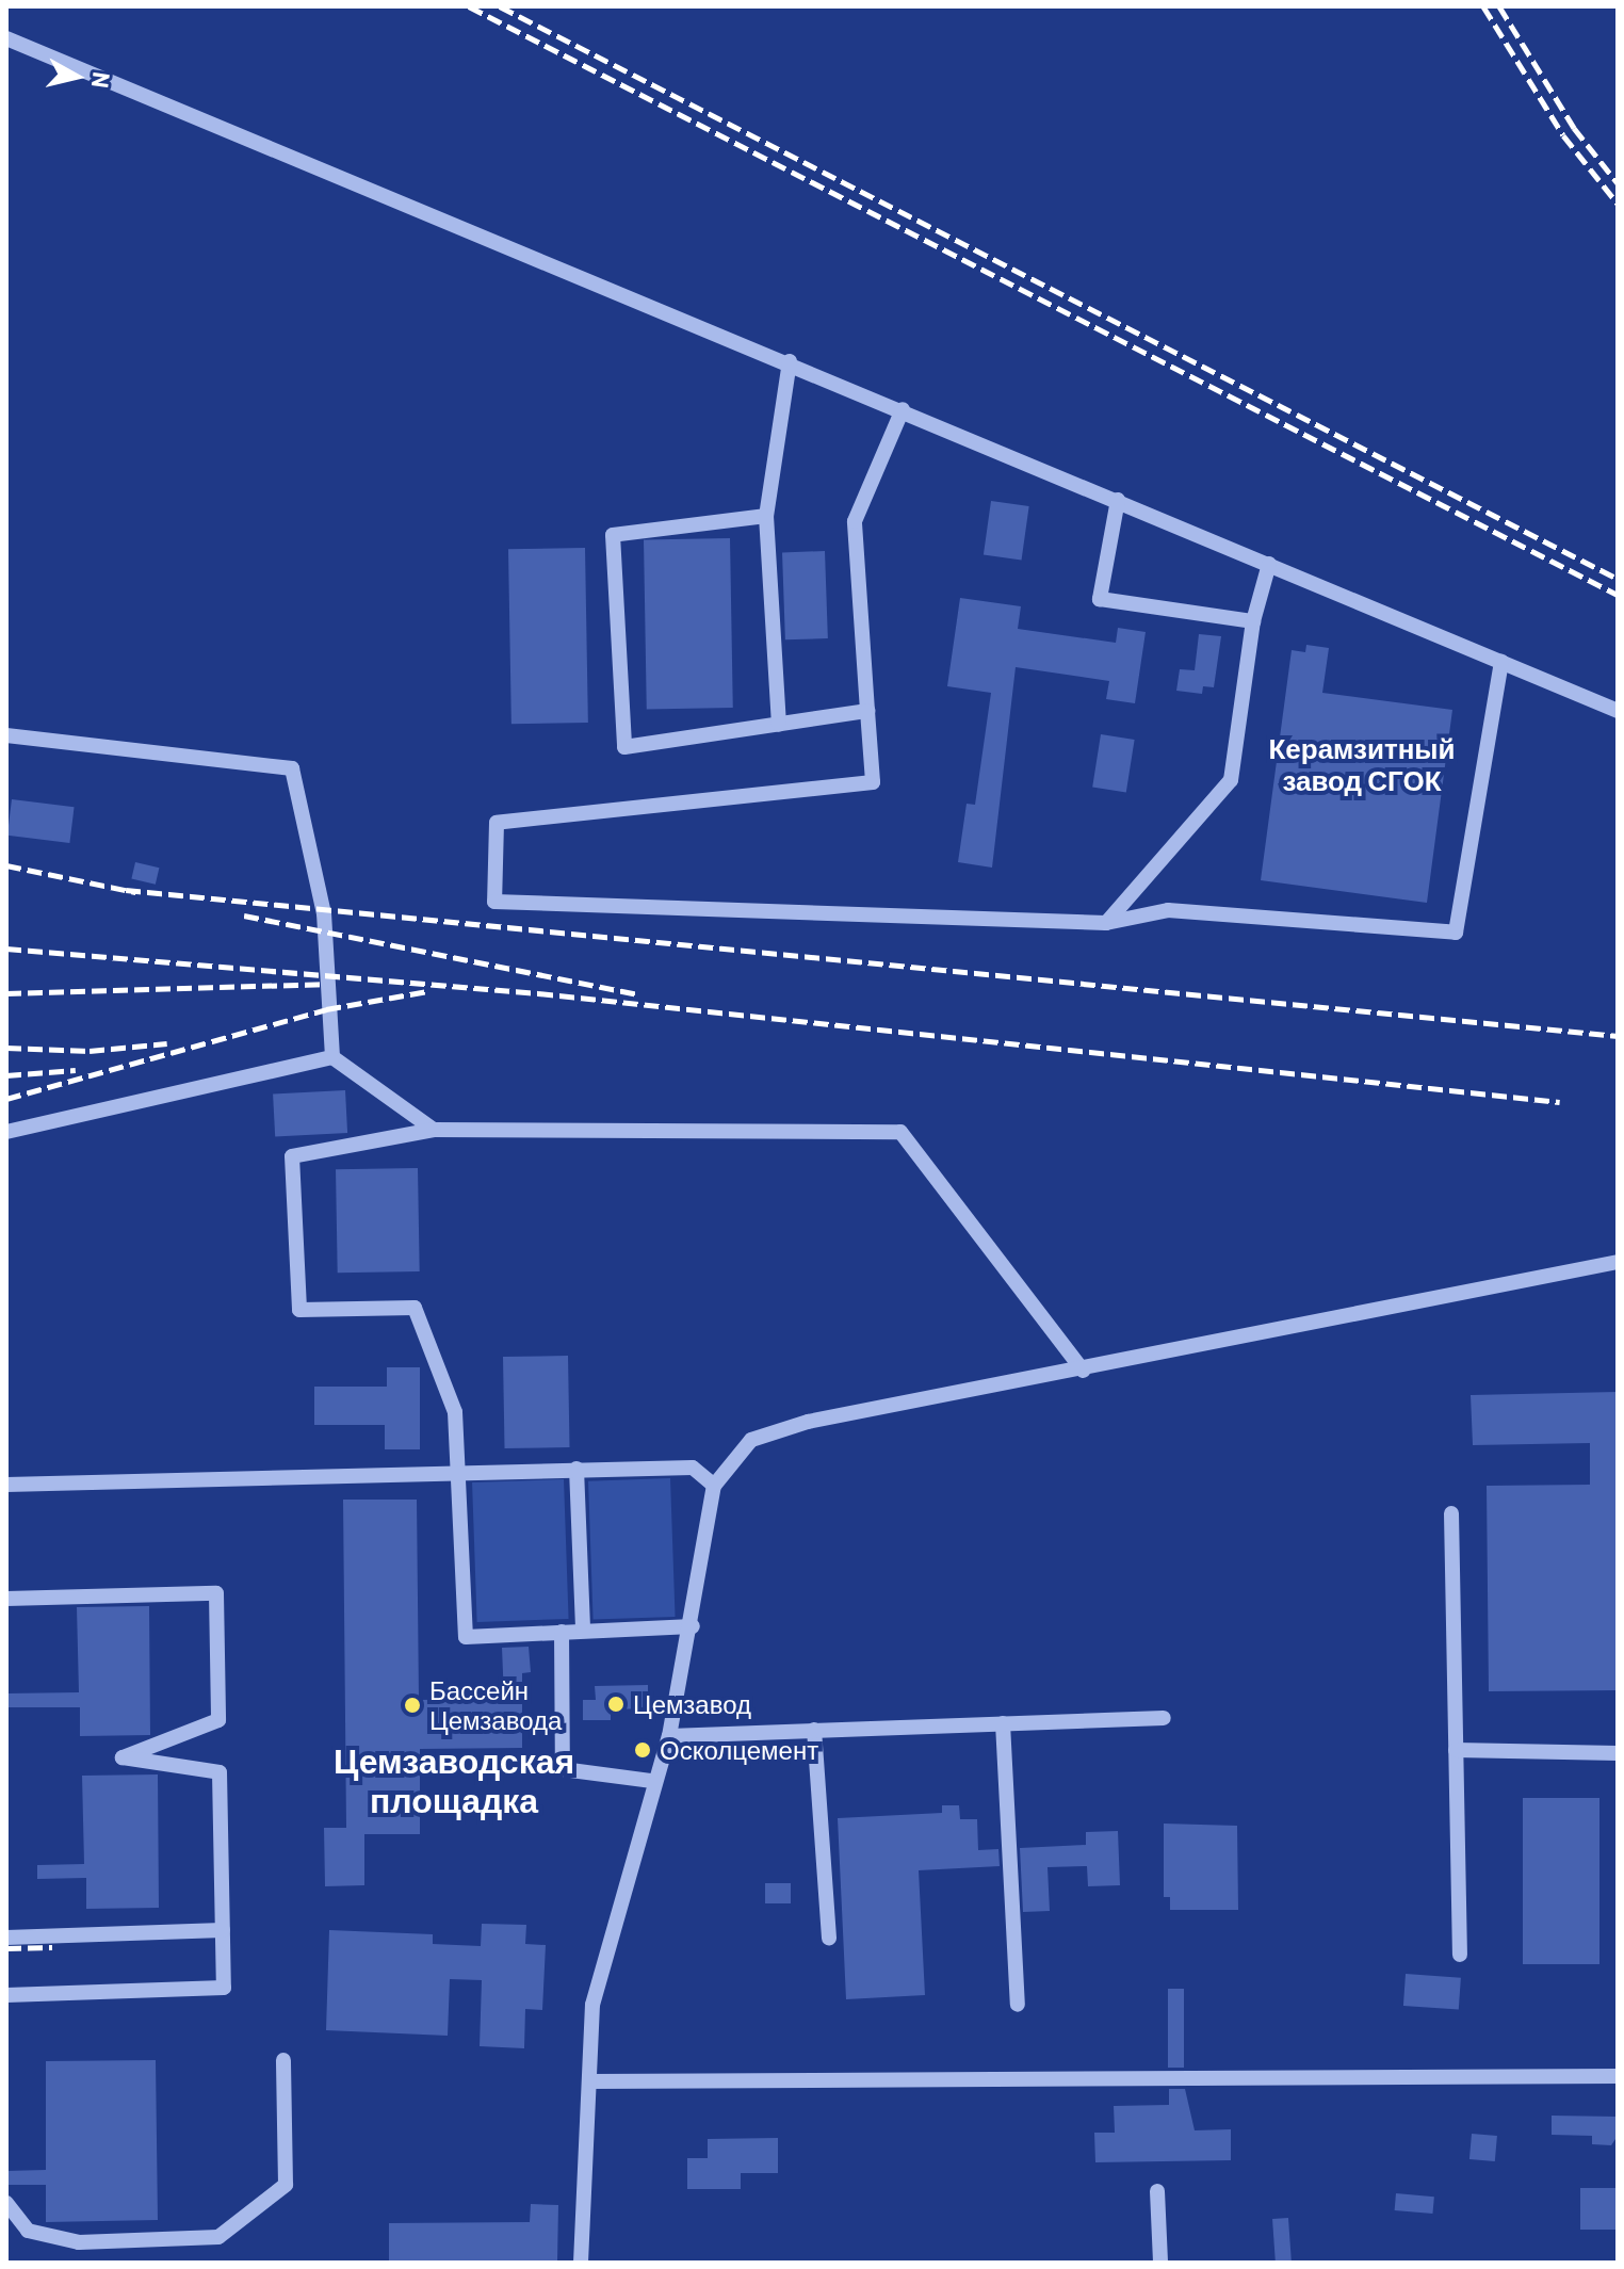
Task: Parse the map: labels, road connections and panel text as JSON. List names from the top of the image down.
{
  "districts": ["Керамзитный завод СГОК", "Цемзаводская площадка"],
  "places": ["Цемзавод", "Бассейн Цемзавода", "Осколцемент"],
  "north": "right"
}
